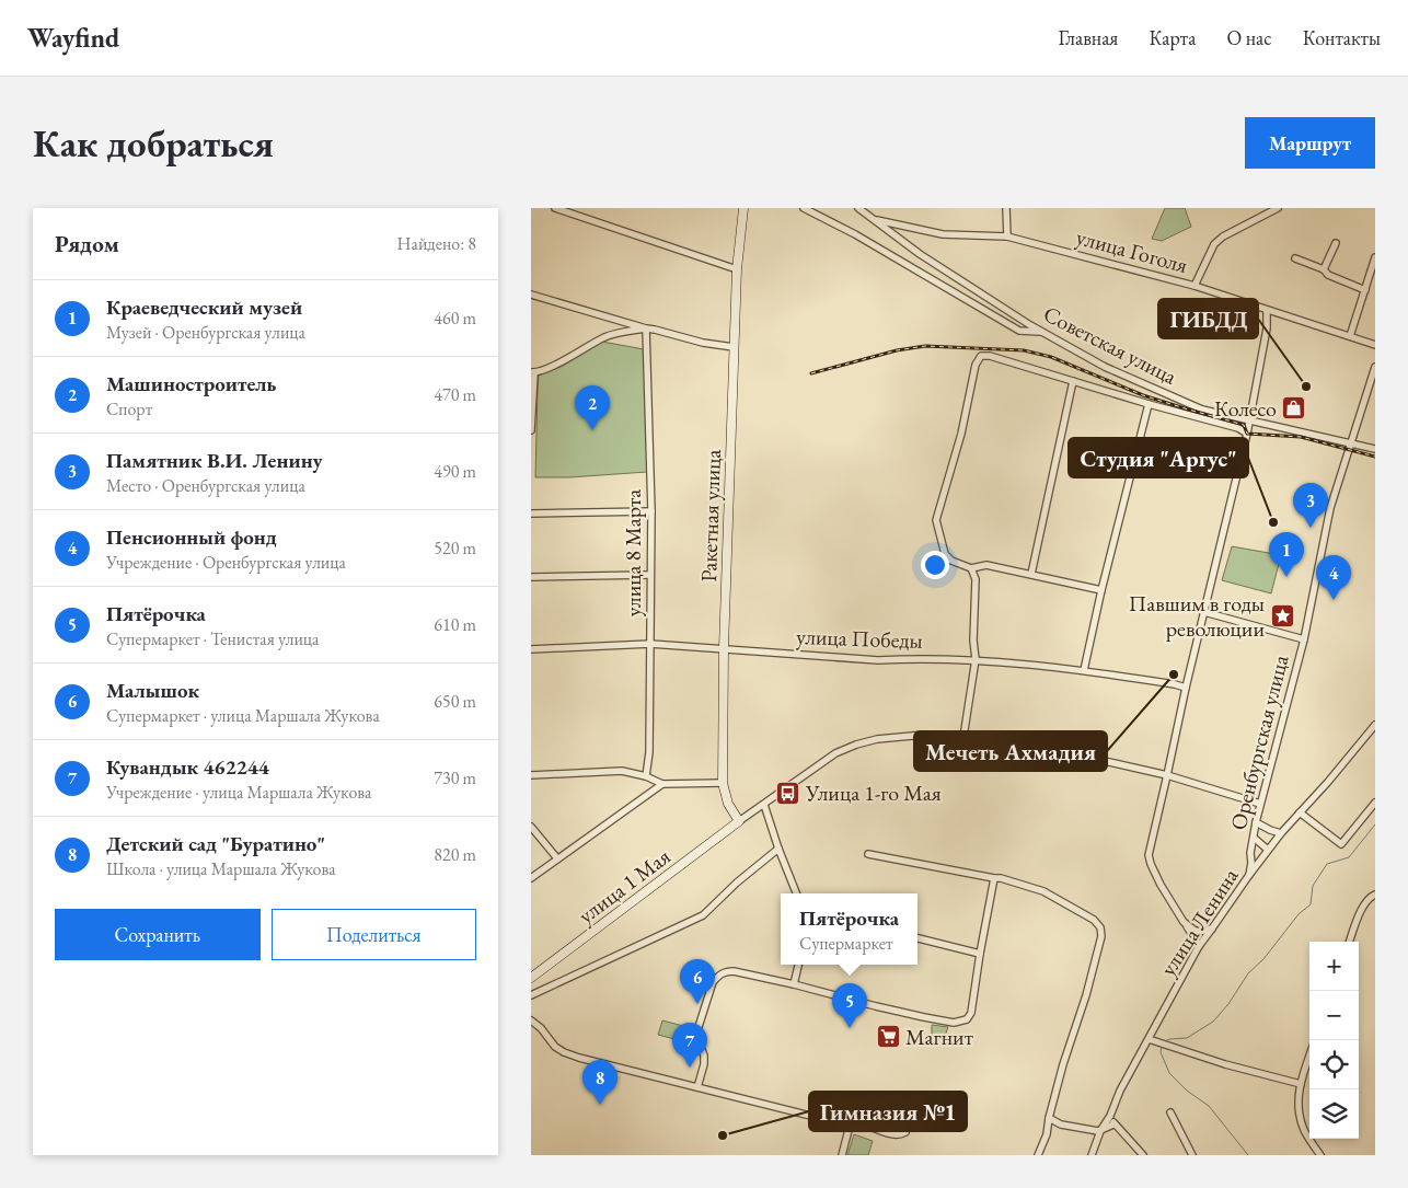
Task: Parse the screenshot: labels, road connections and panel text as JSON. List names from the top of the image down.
{
  "streets": {
    "main road": ["Ракетная улица", "улица 1 Мая"],
    "street": [
      "улица Гоголя",
      "Советская улица",
      "улица 8 Марта",
      "улица Победы",
      "Оренбургская улица",
      "улица Ленина"
    ]
  },
  "crossings": [
    ["улица Гоголя", "Советская улица"],
    ["Советская улица", "Оренбургская улица"],
    ["Ракетная улица", "улица Победы"],
    ["Ракетная улица", "улица 1 Мая"],
    ["улица 8 Марта", "улица Победы"],
    ["Оренбургская улица", "улица Ленина"]
  ],
  "places": {
    "other": [
      "ГИБДД",
      "Студия \"Аргус\"",
      "Мечеть Ахмадия",
      "Гимназия №1"
    ],
    "shop": ["Колесо"],
    "place": ["Павшим в годы революции"],
    "bus stop": ["Улица 1-го Мая"],
    "supermarket": ["Магнит"]
  },
  "page": {
    "header": "Wayfind",
    "nav": [
      "Главная",
      "Карта",
      "О нас",
      "Контакты"
    ],
    "buttons": [
      "Маршрут",
      ["Сохранить", "Поделиться"]
    ],
    "title": "Как добраться",
    "heading": ["Рядом", "Найдено: 8"],
    "list": [
      {
        "mark": "1",
        "name": "Краеведческий музей",
        "note": "Музей · Оренбургская улица",
        "value": "460 m"
      },
      {
        "mark": "2",
        "name": "Машиностроитель",
        "note": "Спорт",
        "value": "470 m"
      },
      {
        "mark": "3",
        "name": "Памятник В.И. Ленину",
        "note": "Место · Оренбургская улица",
        "value": "490 m"
      },
      {
        "mark": "4",
        "name": "Пенсионный фонд",
        "note": "Учреждение · Оренбургская улица",
        "value": "520 m"
      },
      {
        "mark": "5",
        "name": "Пятёрочка",
        "note": "Супермаркет · Тенистая улица",
        "value": "610 m"
      },
      {
        "mark": "6",
        "name": "Малышок",
        "note": "Супермаркет · улица Маршала Жукова",
        "value": "650 m"
      },
      {
        "mark": "7",
        "name": "Кувандык 462244",
        "note": "Учреждение · улица Маршала Жукова",
        "value": "730 m"
      },
      {
        "mark": "8",
        "name": "Детский сад \"Буратино\"",
        "note": "Школа · улица Маршала Жукова",
        "value": "820 m"
      }
    ],
    "pins": [
      "2",
      "3",
      "1",
      "4",
      "6",
      "5",
      "7",
      "8"
    ],
    "popup": ["Пятёрочка", "Супермаркет"],
    "map_buttons": ["+", "−"]
  }
}
